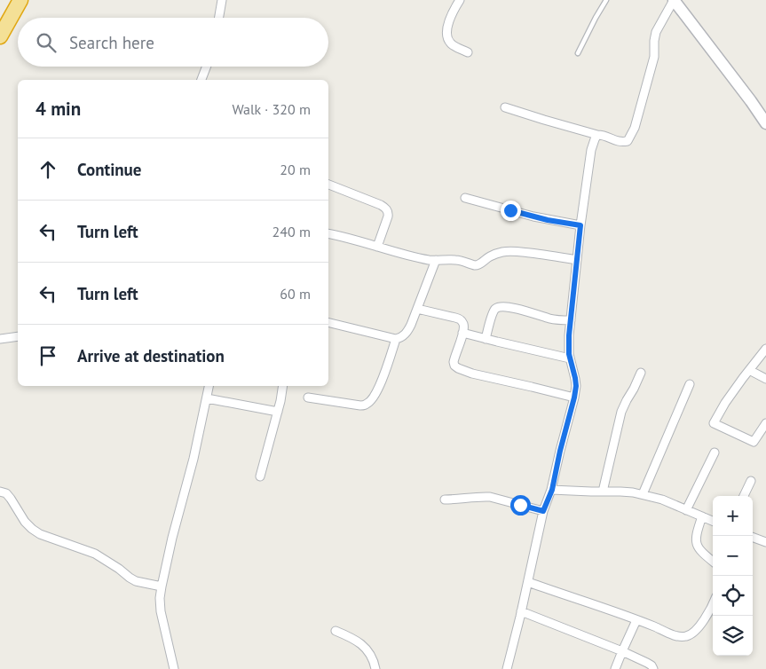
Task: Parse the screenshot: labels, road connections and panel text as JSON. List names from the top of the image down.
{
  "page": {
    "search": "Search here",
    "heading": ["4 min", "Walk · 320 m"],
    "list": [
      ["Continue", "20 m"],
      ["Turn left", "240 m"],
      ["Turn left", "60 m"],
      "Arrive at destination"
    ],
    "map_buttons": ["+", "−"]
  }
}
